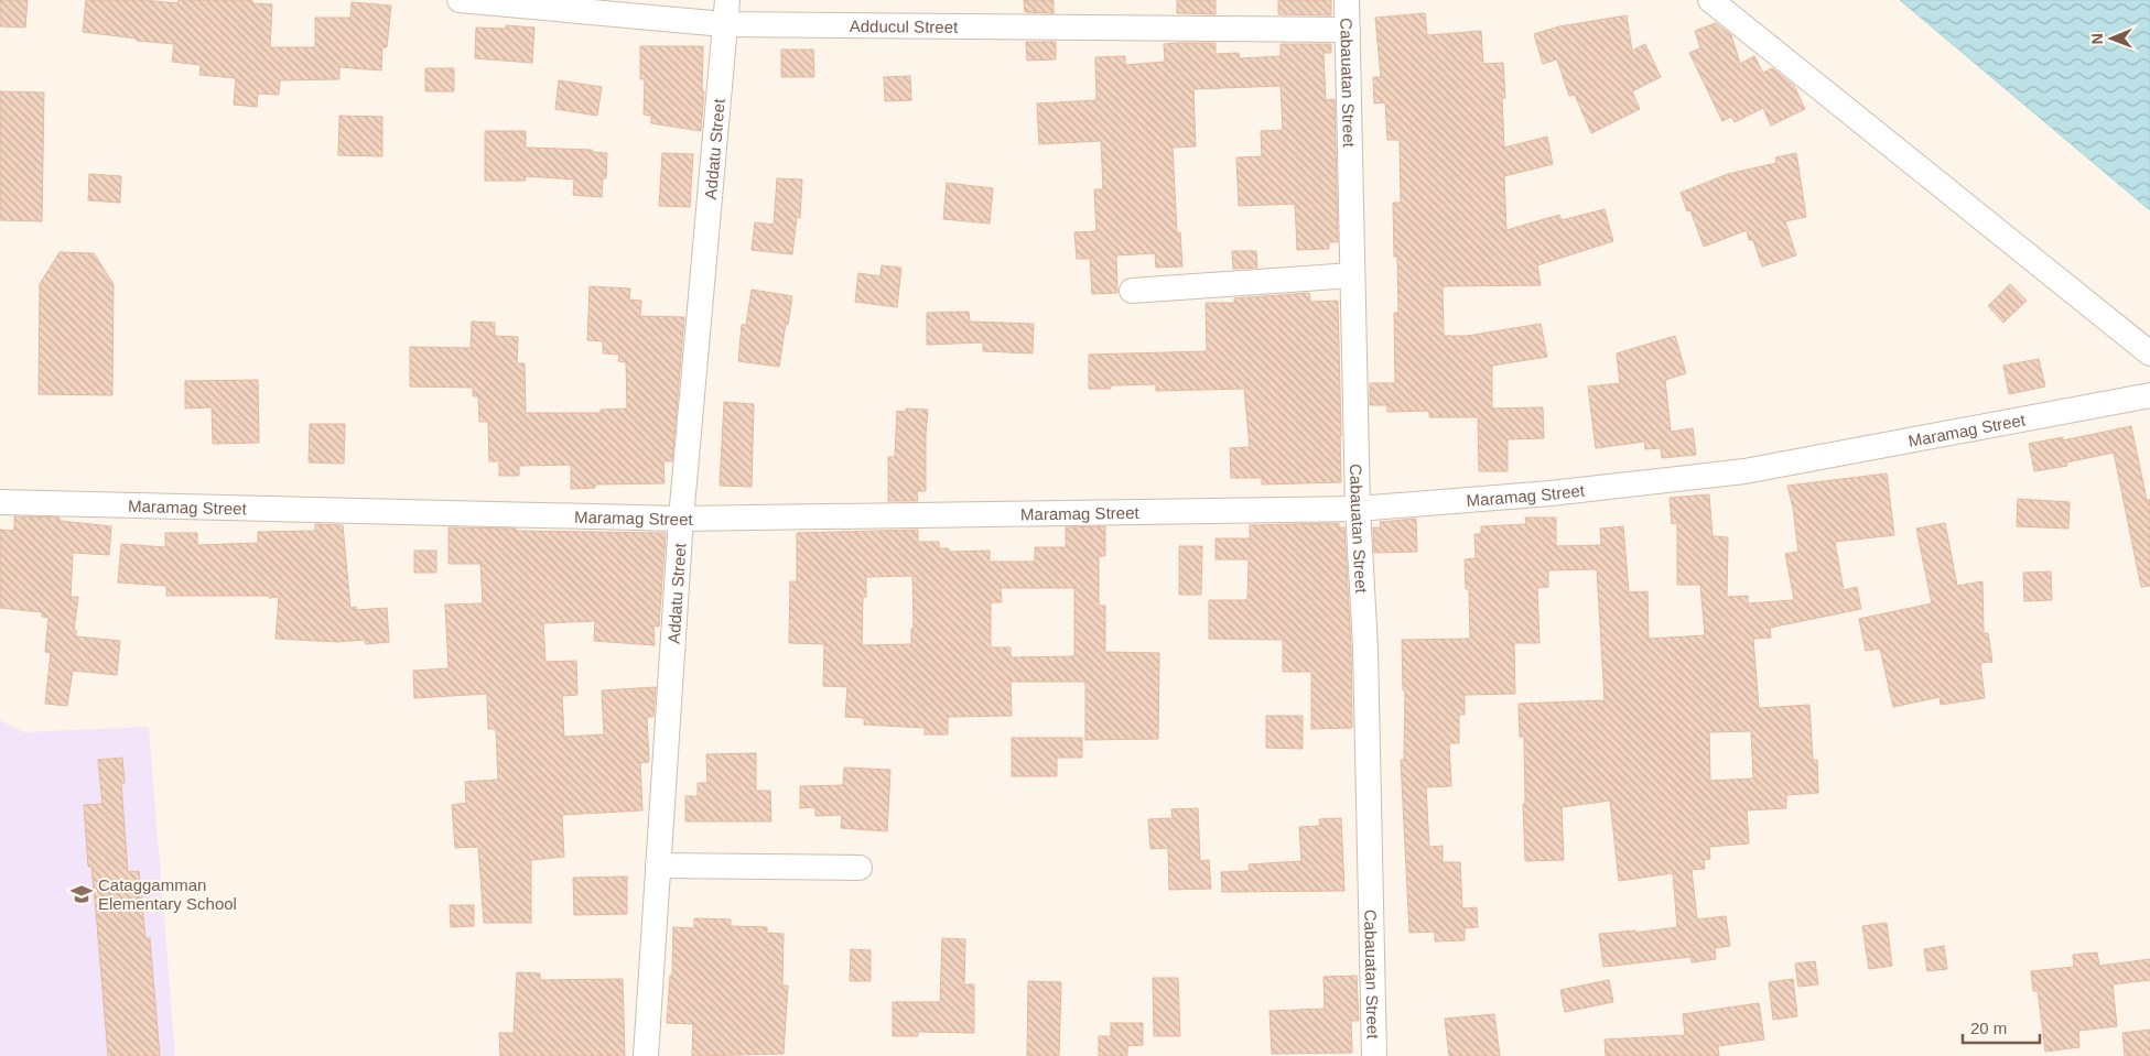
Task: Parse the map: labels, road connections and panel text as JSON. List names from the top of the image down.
{
  "streets": {
    "street": [
      "Adducul Street",
      "Cabauatan Street",
      "Addatu Street",
      "Maramag Street"
    ]
  },
  "crossings": [
    ["Adducul Street", "Cabauatan Street"],
    ["Adducul Street", "Addatu Street"],
    ["Cabauatan Street", "Maramag Street"],
    ["Addatu Street", "Maramag Street"]
  ],
  "places": {
    "school or university": ["Cataggamman Elementary School"]
  },
  "scale_bar": "20 m",
  "north": "left"
}
